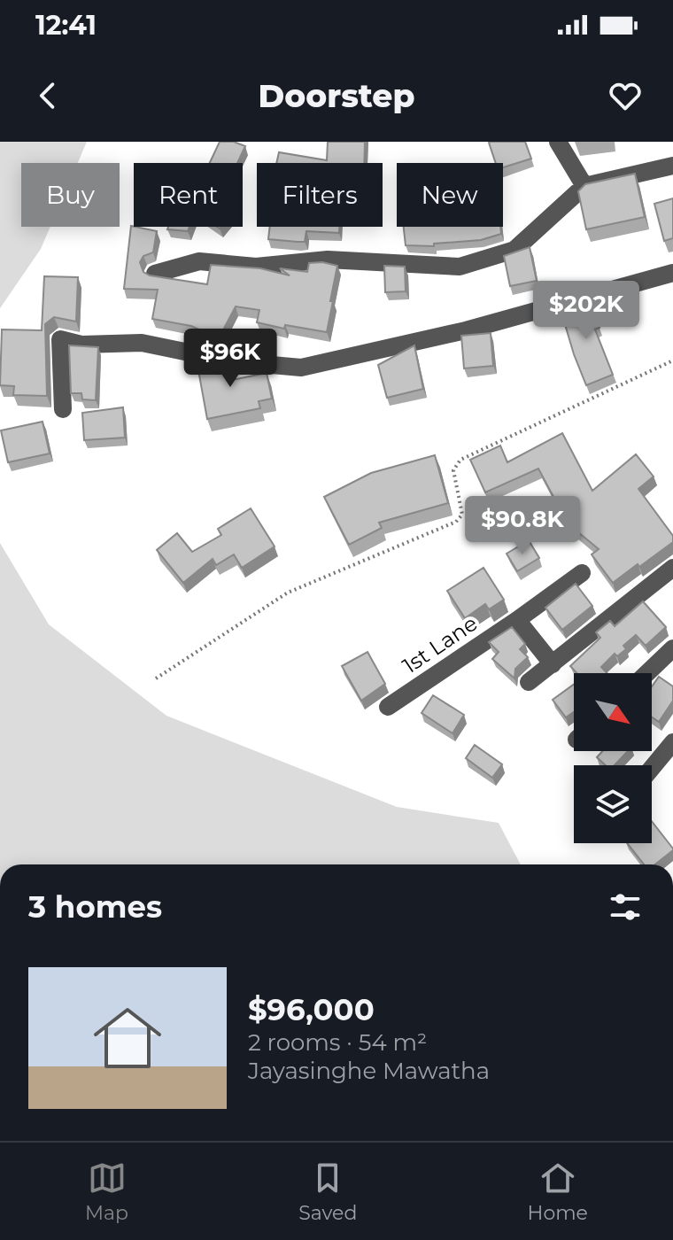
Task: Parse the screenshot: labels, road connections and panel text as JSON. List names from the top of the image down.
{
  "streets": {
    "street": ["1st Lane"]
  },
  "north": "bottom right",
  "page": {
    "status": "12:41",
    "header": "Doorstep",
    "chip": [
      "Buy",
      "Rent",
      "Filters",
      "New"
    ],
    "price": ["$202K", "$96K", "$90.8K"],
    "heading": "3 homes",
    "list": [
      {
        "name": "$96,000",
        "note": "2 rooms · 54 m² · Jayasinghe Mawatha"
      }
    ],
    "tabs": ["Map", "Saved", "Home"]
  }
}
